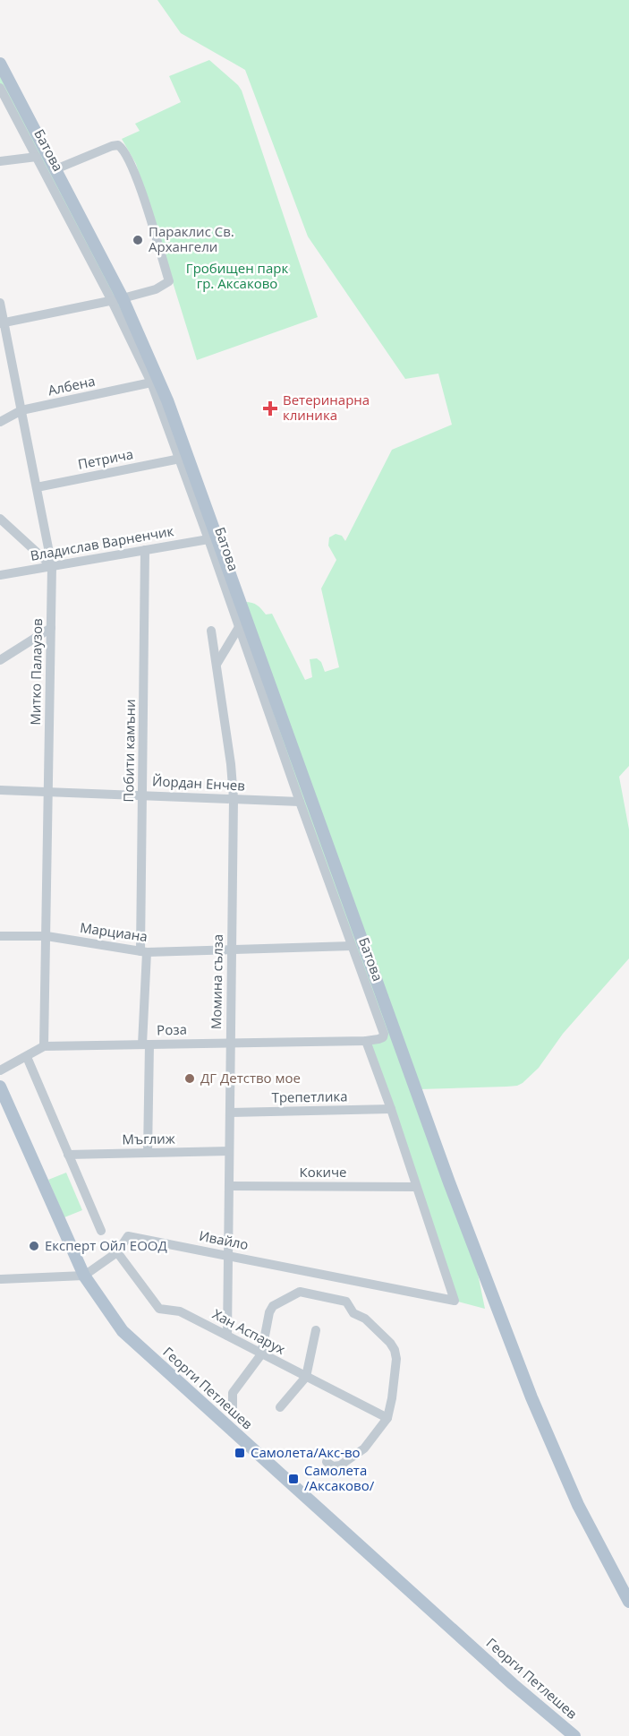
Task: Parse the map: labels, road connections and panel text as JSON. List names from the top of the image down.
{
  "streets": {
    "main road": ["Георги Петлешев"],
    "street": [
      "Батова",
      "Албена",
      "Петрича",
      "Владислав Варненчик",
      "Митко Палаузов",
      "Побити камъни",
      "Йордан Енчев",
      "Марциана",
      "Момина сълза",
      "Роза",
      "Трепетлика",
      "Мъглиж",
      "Кокиче",
      "Ивайло",
      "Хан Аспарух"
    ]
  },
  "crossings": [
    ["Батова", "Албена"],
    ["Батова", "Петрича"],
    ["Батова", "Владислав Варненчик"],
    ["Батова", "Йордан Енчев"],
    ["Батова", "Марциана"],
    ["Батова", "Роза"],
    ["Албена", "Митко Палаузов"],
    ["Петрича", "Митко Палаузов"],
    ["Владислав Варненчик", "Митко Палаузов"],
    ["Владислав Варненчик", "Побити камъни"],
    ["Митко Палаузов", "Йордан Енчев"],
    ["Митко Палаузов", "Марциана"],
    ["Митко Палаузов", "Роза"],
    ["Побити камъни", "Йордан Енчев"],
    ["Побити камъни", "Марциана"],
    ["Побити камъни", "Роза"],
    ["Побити камъни", "Мъглиж"],
    ["Йордан Енчев", "Момина сълза"],
    ["Марциана", "Момина сълза"],
    ["Момина сълза", "Роза"],
    ["Момина сълза", "Трепетлика"],
    ["Момина сълза", "Мъглиж"],
    ["Момина сълза", "Кокиче"],
    ["Момина сълза", "Ивайло"],
    ["Момина сълза", "Хан Аспарух"],
    ["Кокиче", "Ивайло"],
    ["Ивайло", "Хан Аспарух"],
    ["Ивайло", "Георги Петлешев"]
  ],
  "parks": ["Гробищен парк гр. Аксаково"],
  "places": {
    "other": ["Параклис Св. Архангели", "ДГ Детство мое", "Експерт Ойл ЕООД"],
    "health": ["Ветеринарна клиника"],
    "transit": ["Самолета/Акс-во", "Самолета /Аксаково/"]
  }
}
